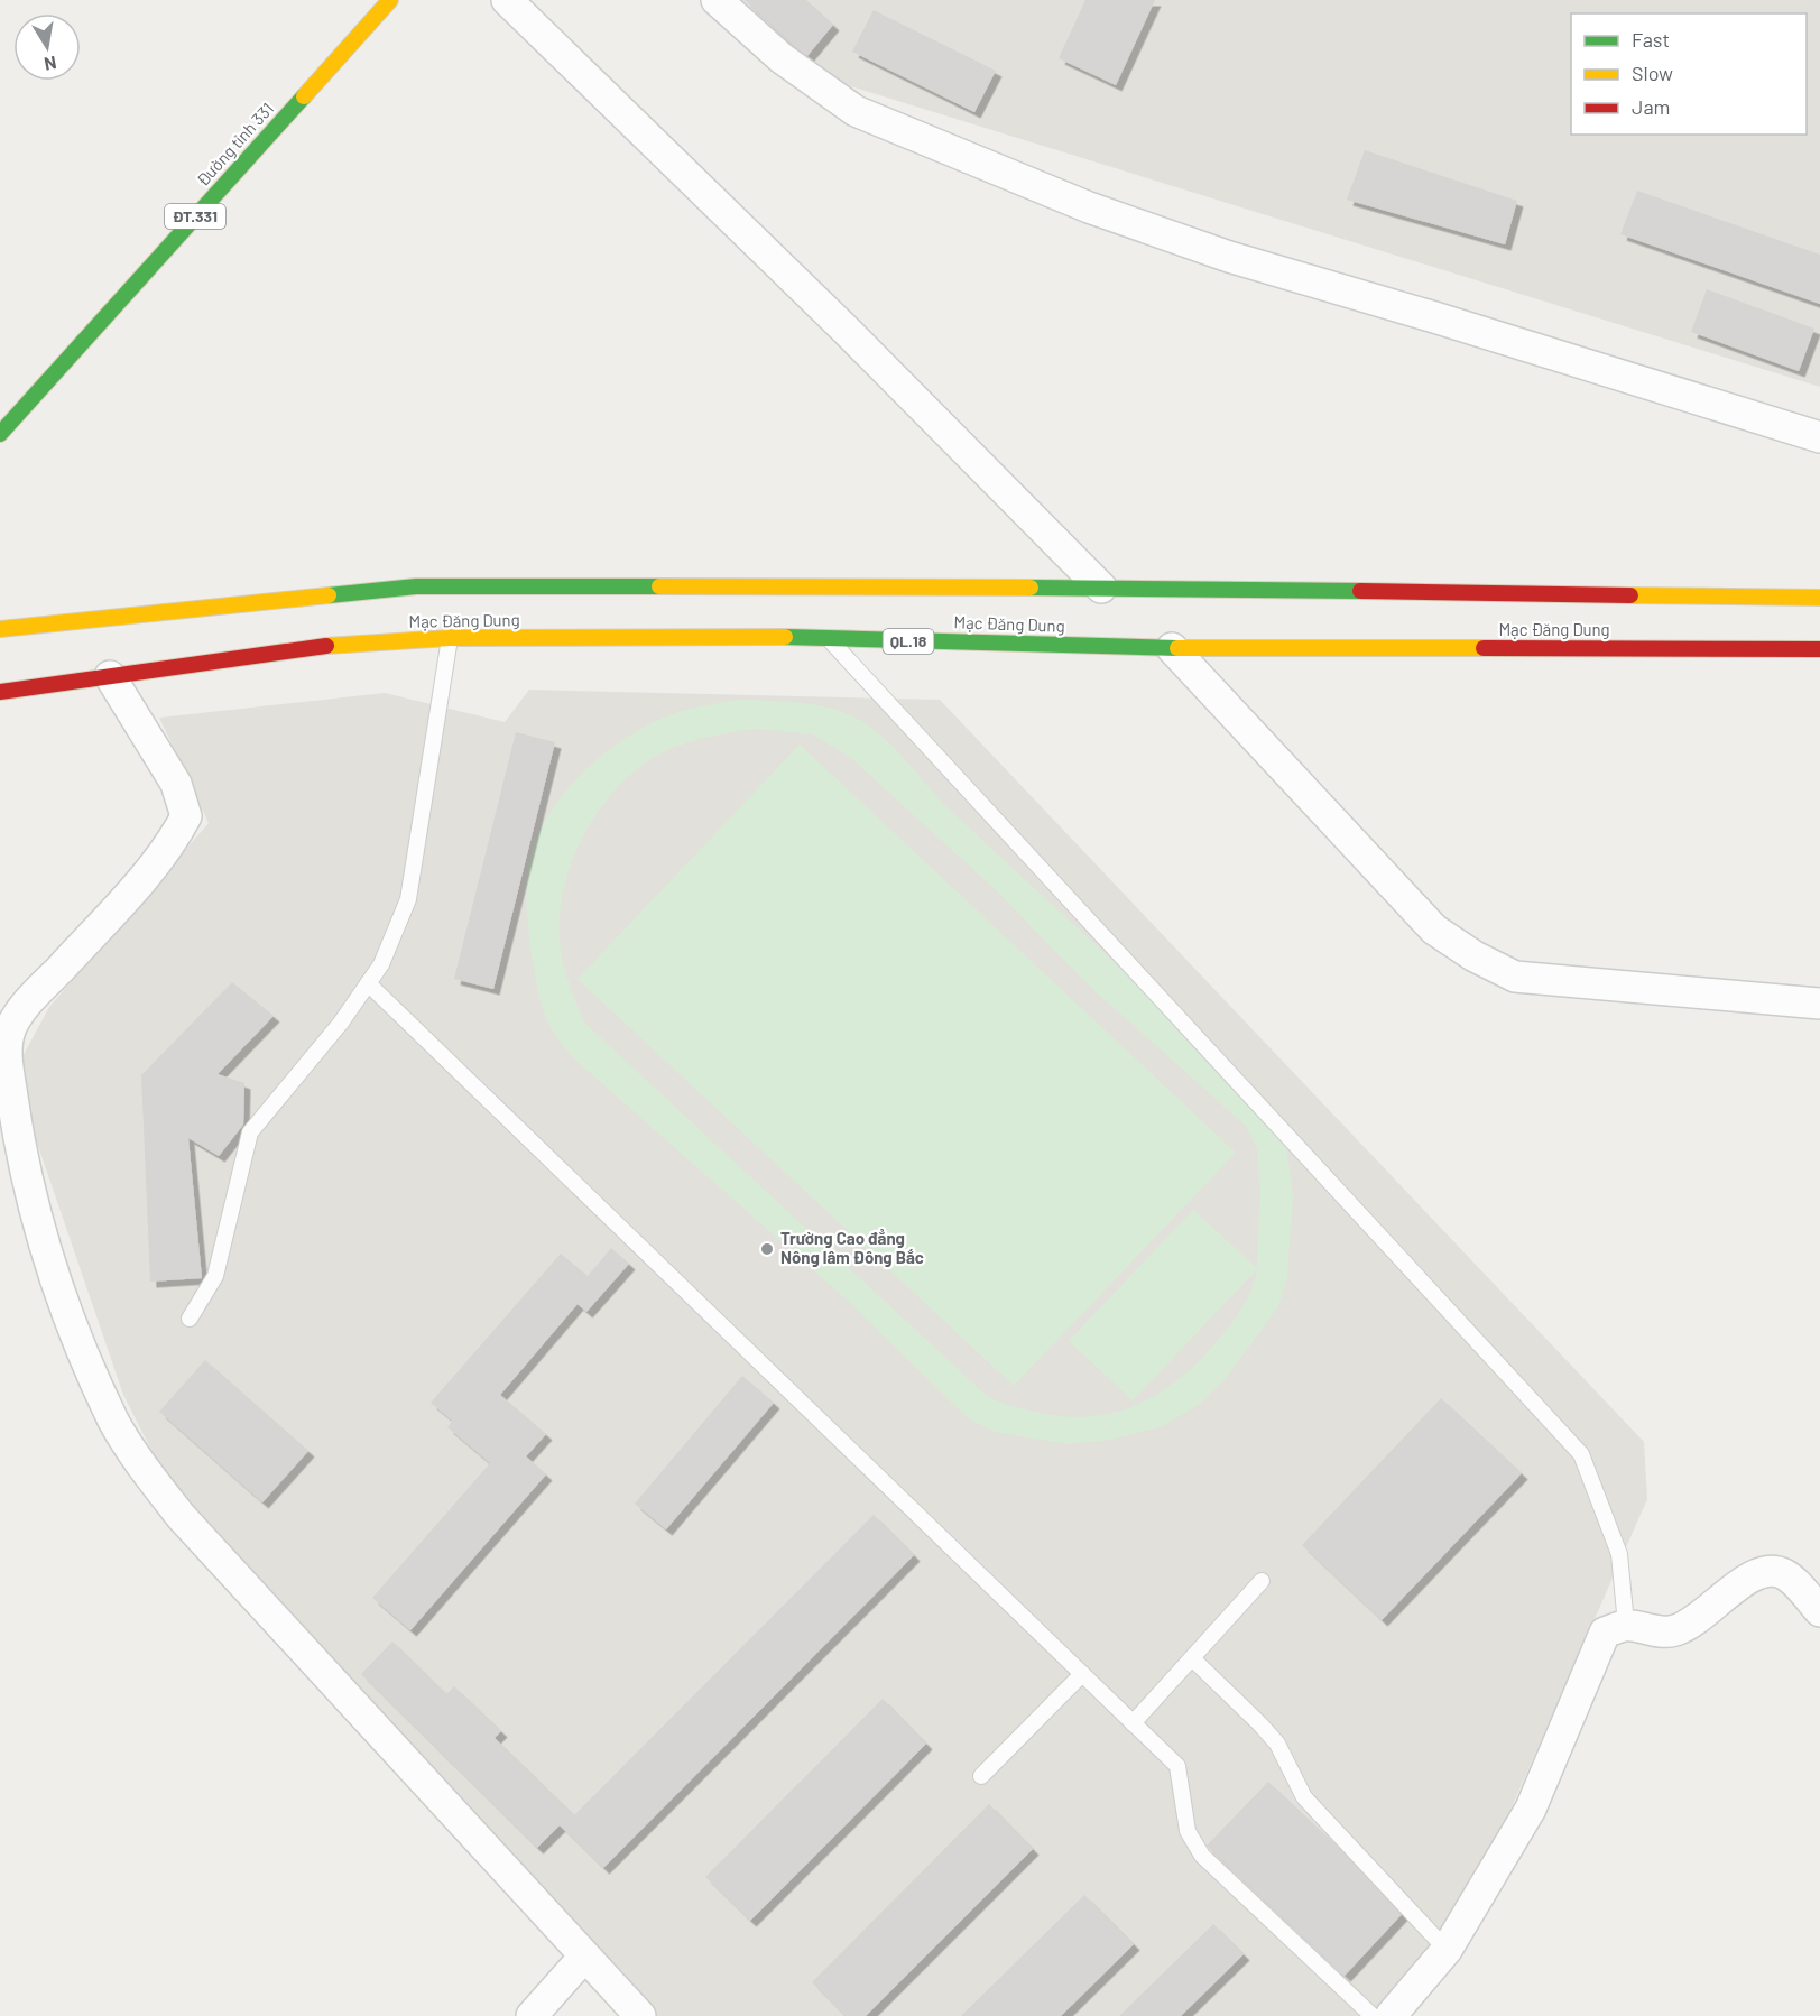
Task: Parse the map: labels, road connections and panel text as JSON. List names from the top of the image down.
{
  "streets": {
    "main road": [
      "Đường tỉnh 331",
      "ĐT.331",
      "Mạc Đăng Dung",
      "QL.18"
    ]
  },
  "places": ["Trường Cao đẳng Nông lâm Đông Bắc"],
  "legend": ["Fast", "Slow", "Jam"],
  "north": "bottom"
}
